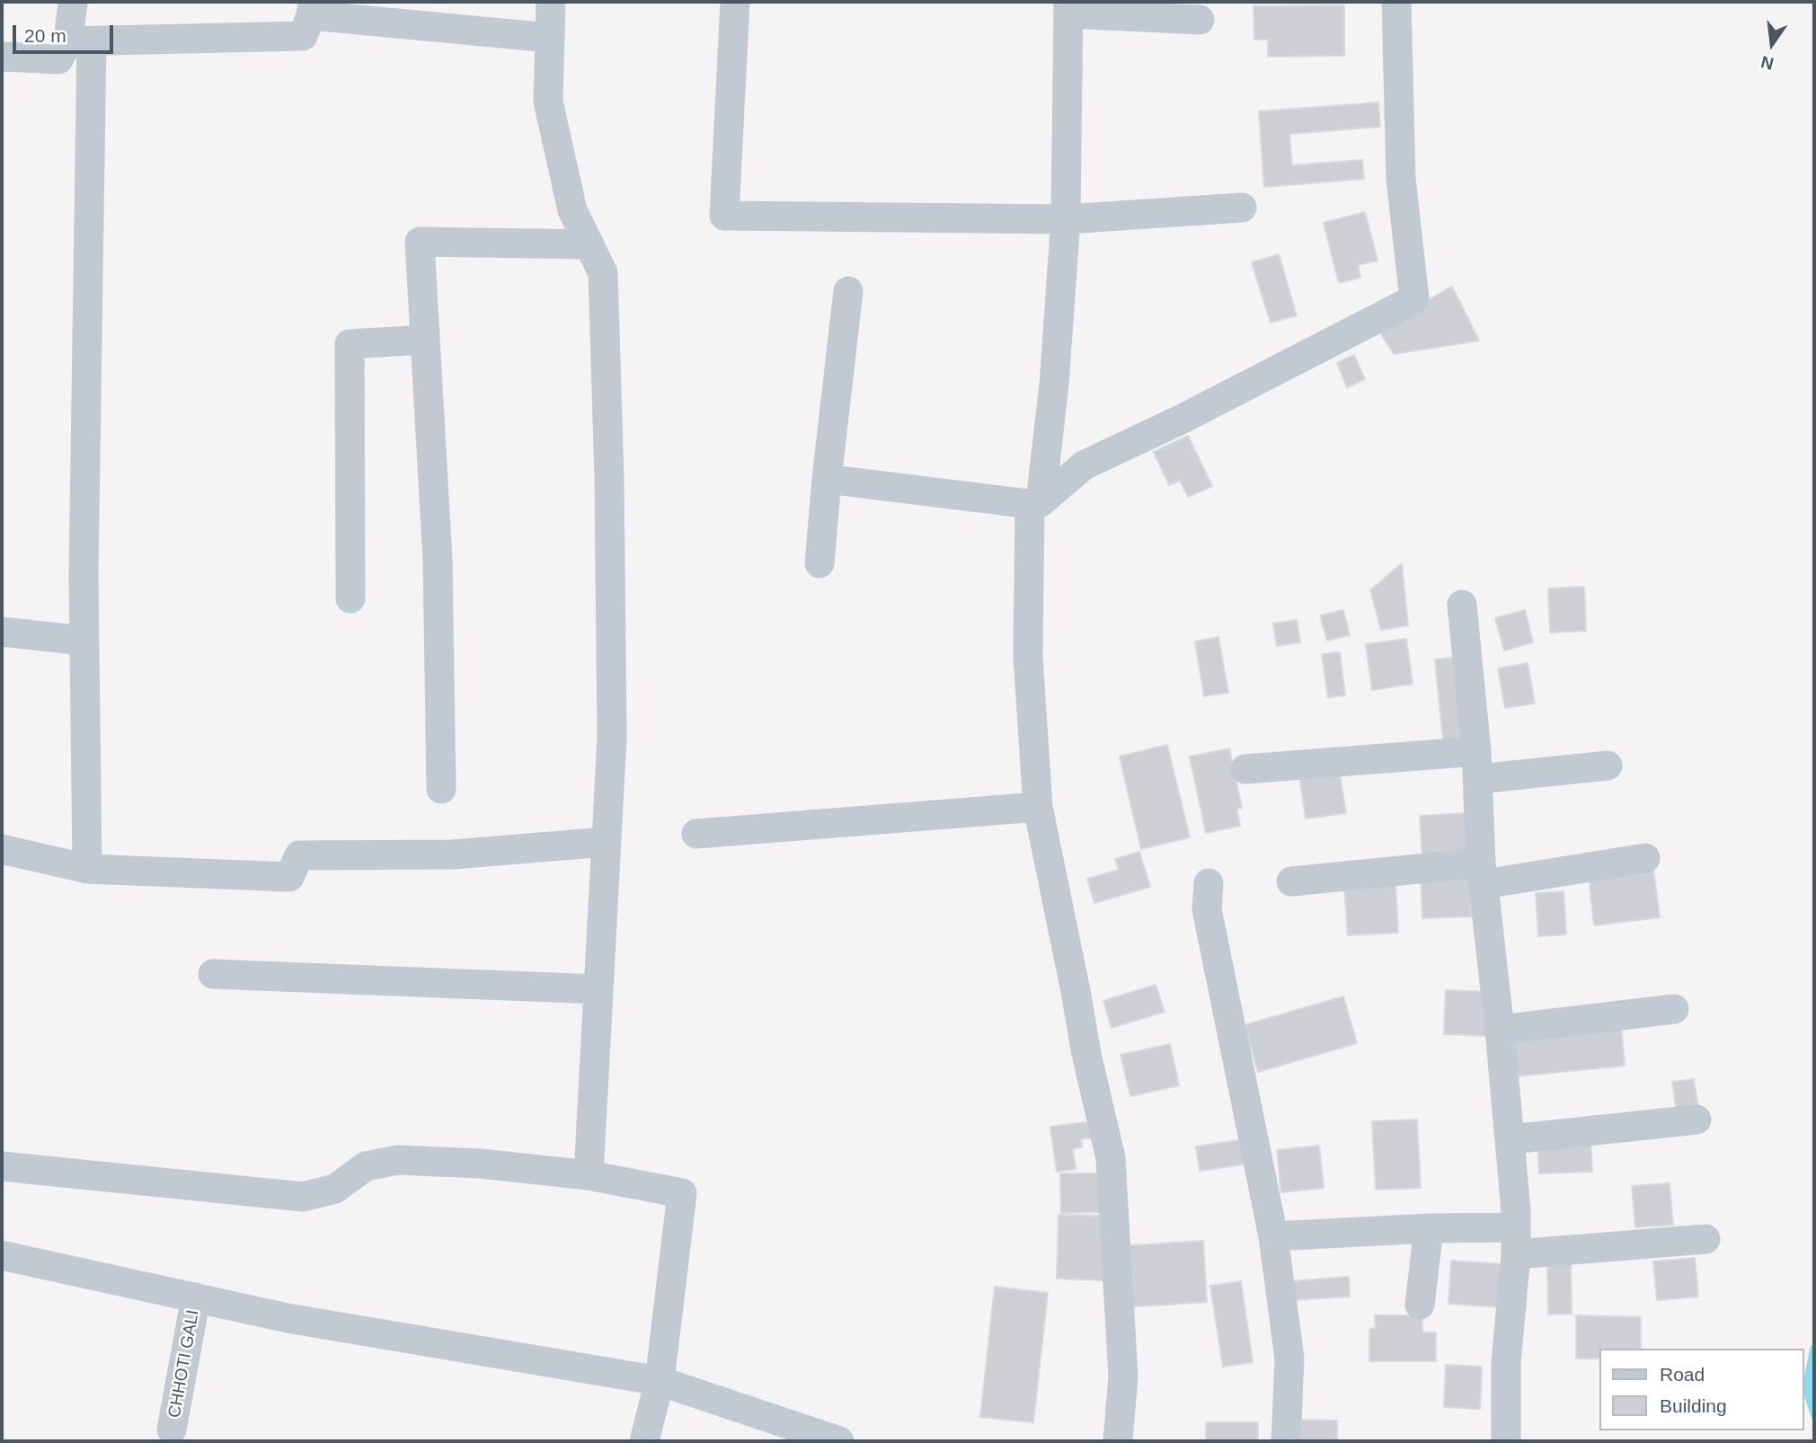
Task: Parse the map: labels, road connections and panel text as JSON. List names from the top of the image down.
{
  "streets": {
    "street": ["CHHOTI GALI"]
  },
  "legend": ["Road", "Building"],
  "scale_bar": "20 m",
  "north": "bottom"
}
